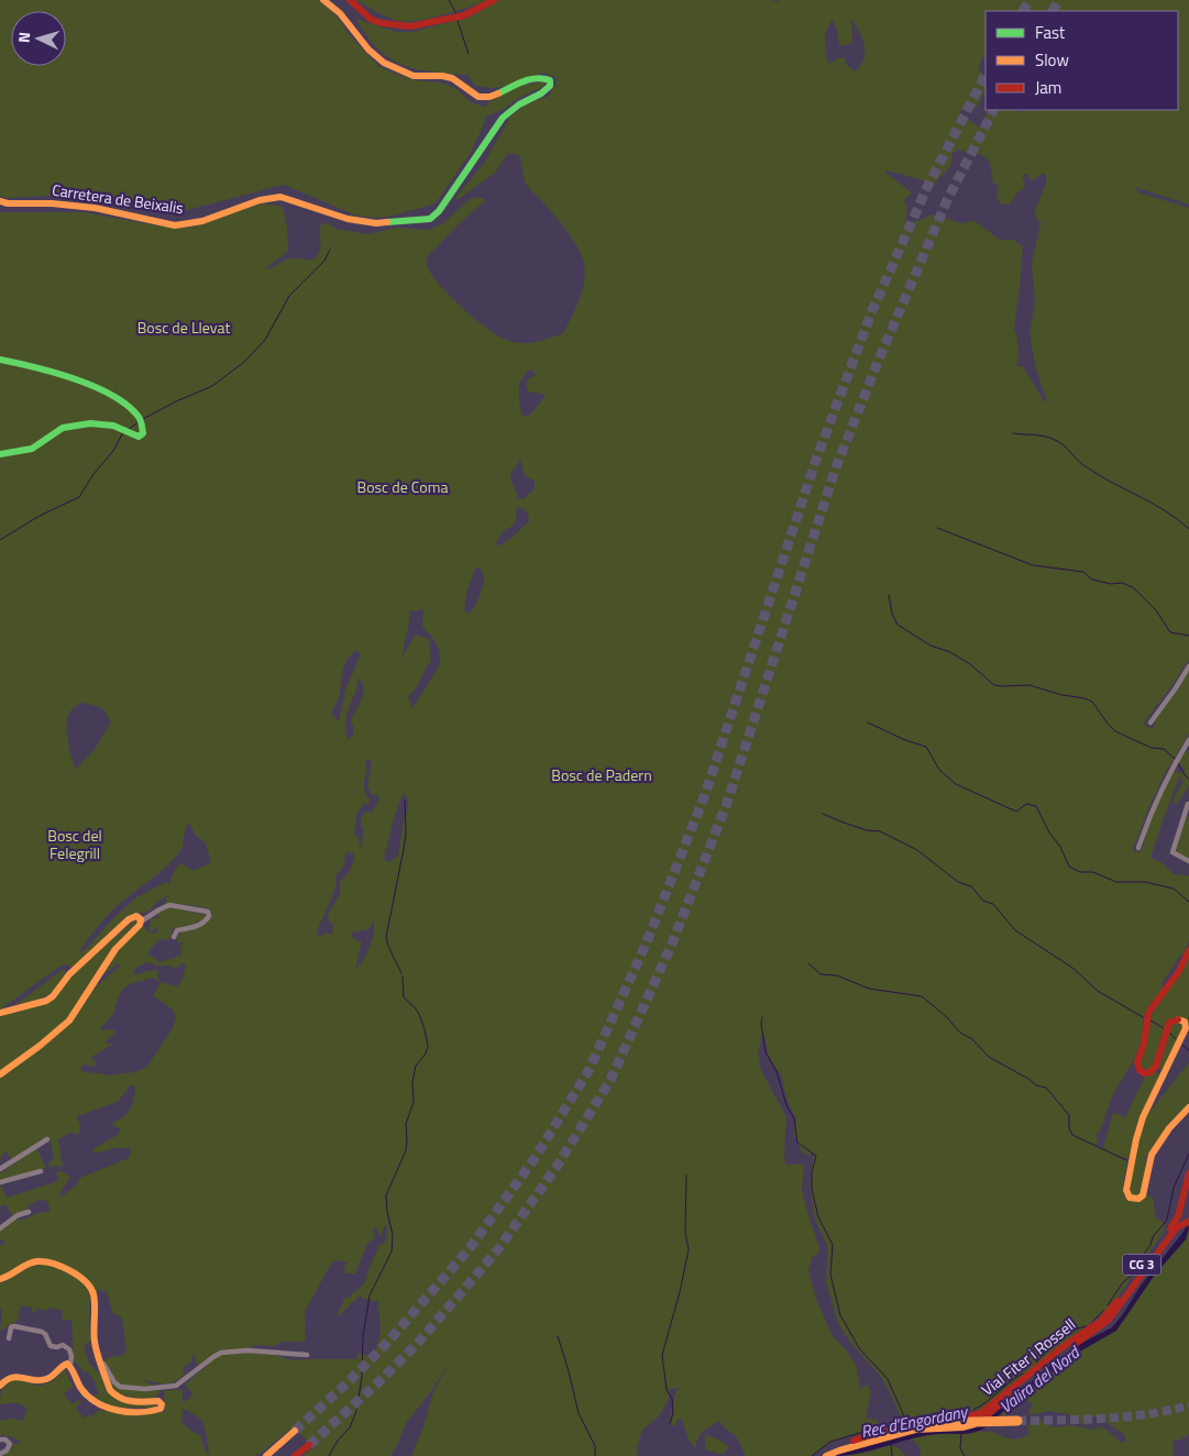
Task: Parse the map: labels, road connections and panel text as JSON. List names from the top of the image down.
{
  "streets": {
    "main road": ["Carretera de Beixalis", "CG 3", "Vial Fiter i Rossell"]
  },
  "crossings": [
    ["CG 3", "Vial Fiter i Rossell"]
  ],
  "water": ["Valira del Nord", "Rec d'Engordany"],
  "parks": [
    "Bosc de Llevat",
    "Bosc de Coma",
    "Bosc de Padern",
    "Bosc del Felegrill"
  ],
  "legend": ["Fast", "Slow", "Jam"],
  "north": "left"
}
